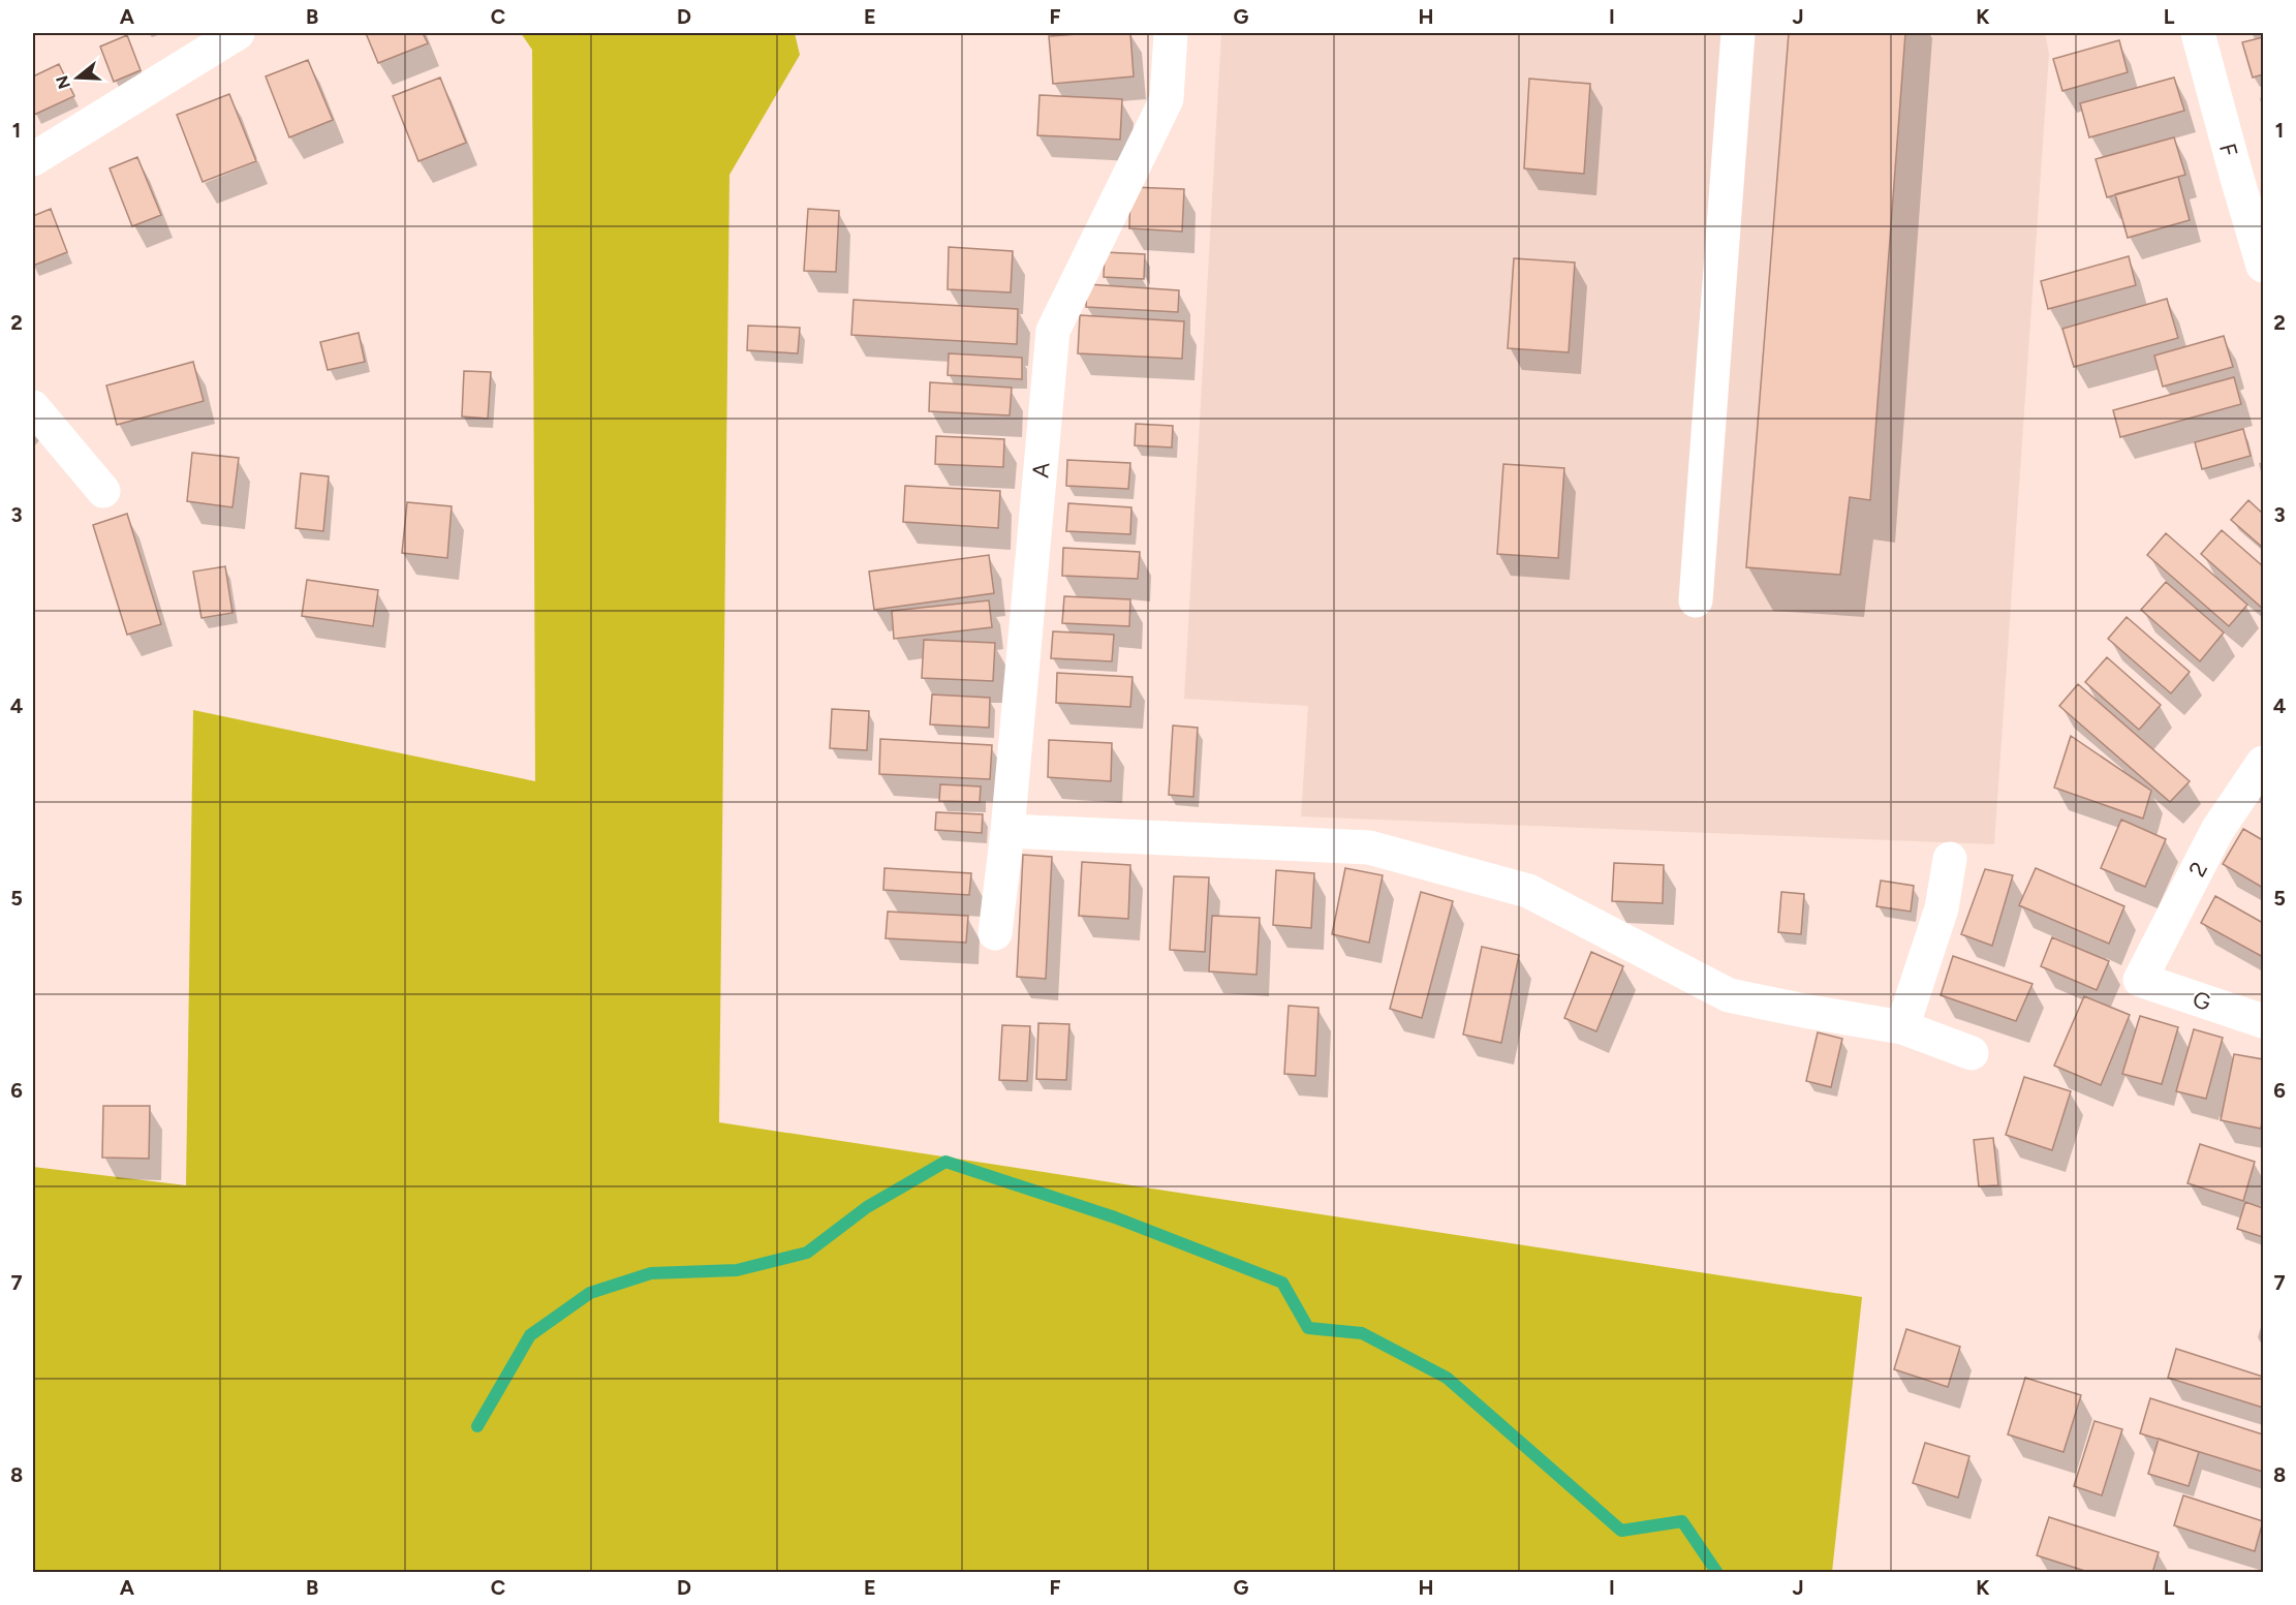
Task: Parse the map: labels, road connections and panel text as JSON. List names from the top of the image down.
{
  "streets": {
    "street": [
      "F",
      "A",
      "2",
      "G"
    ]
  },
  "crossings": [
    ["2", "G"]
  ],
  "north": "left",
  "grid": {
    "columns": [
      "A",
      "B",
      "C",
      "D",
      "E",
      "F",
      "G",
      "H",
      "I",
      "J",
      "K",
      "L"
    ],
    "rows": [
      "1",
      "2",
      "3",
      "4",
      "5",
      "6",
      "7",
      "8"
    ]
  }
}
